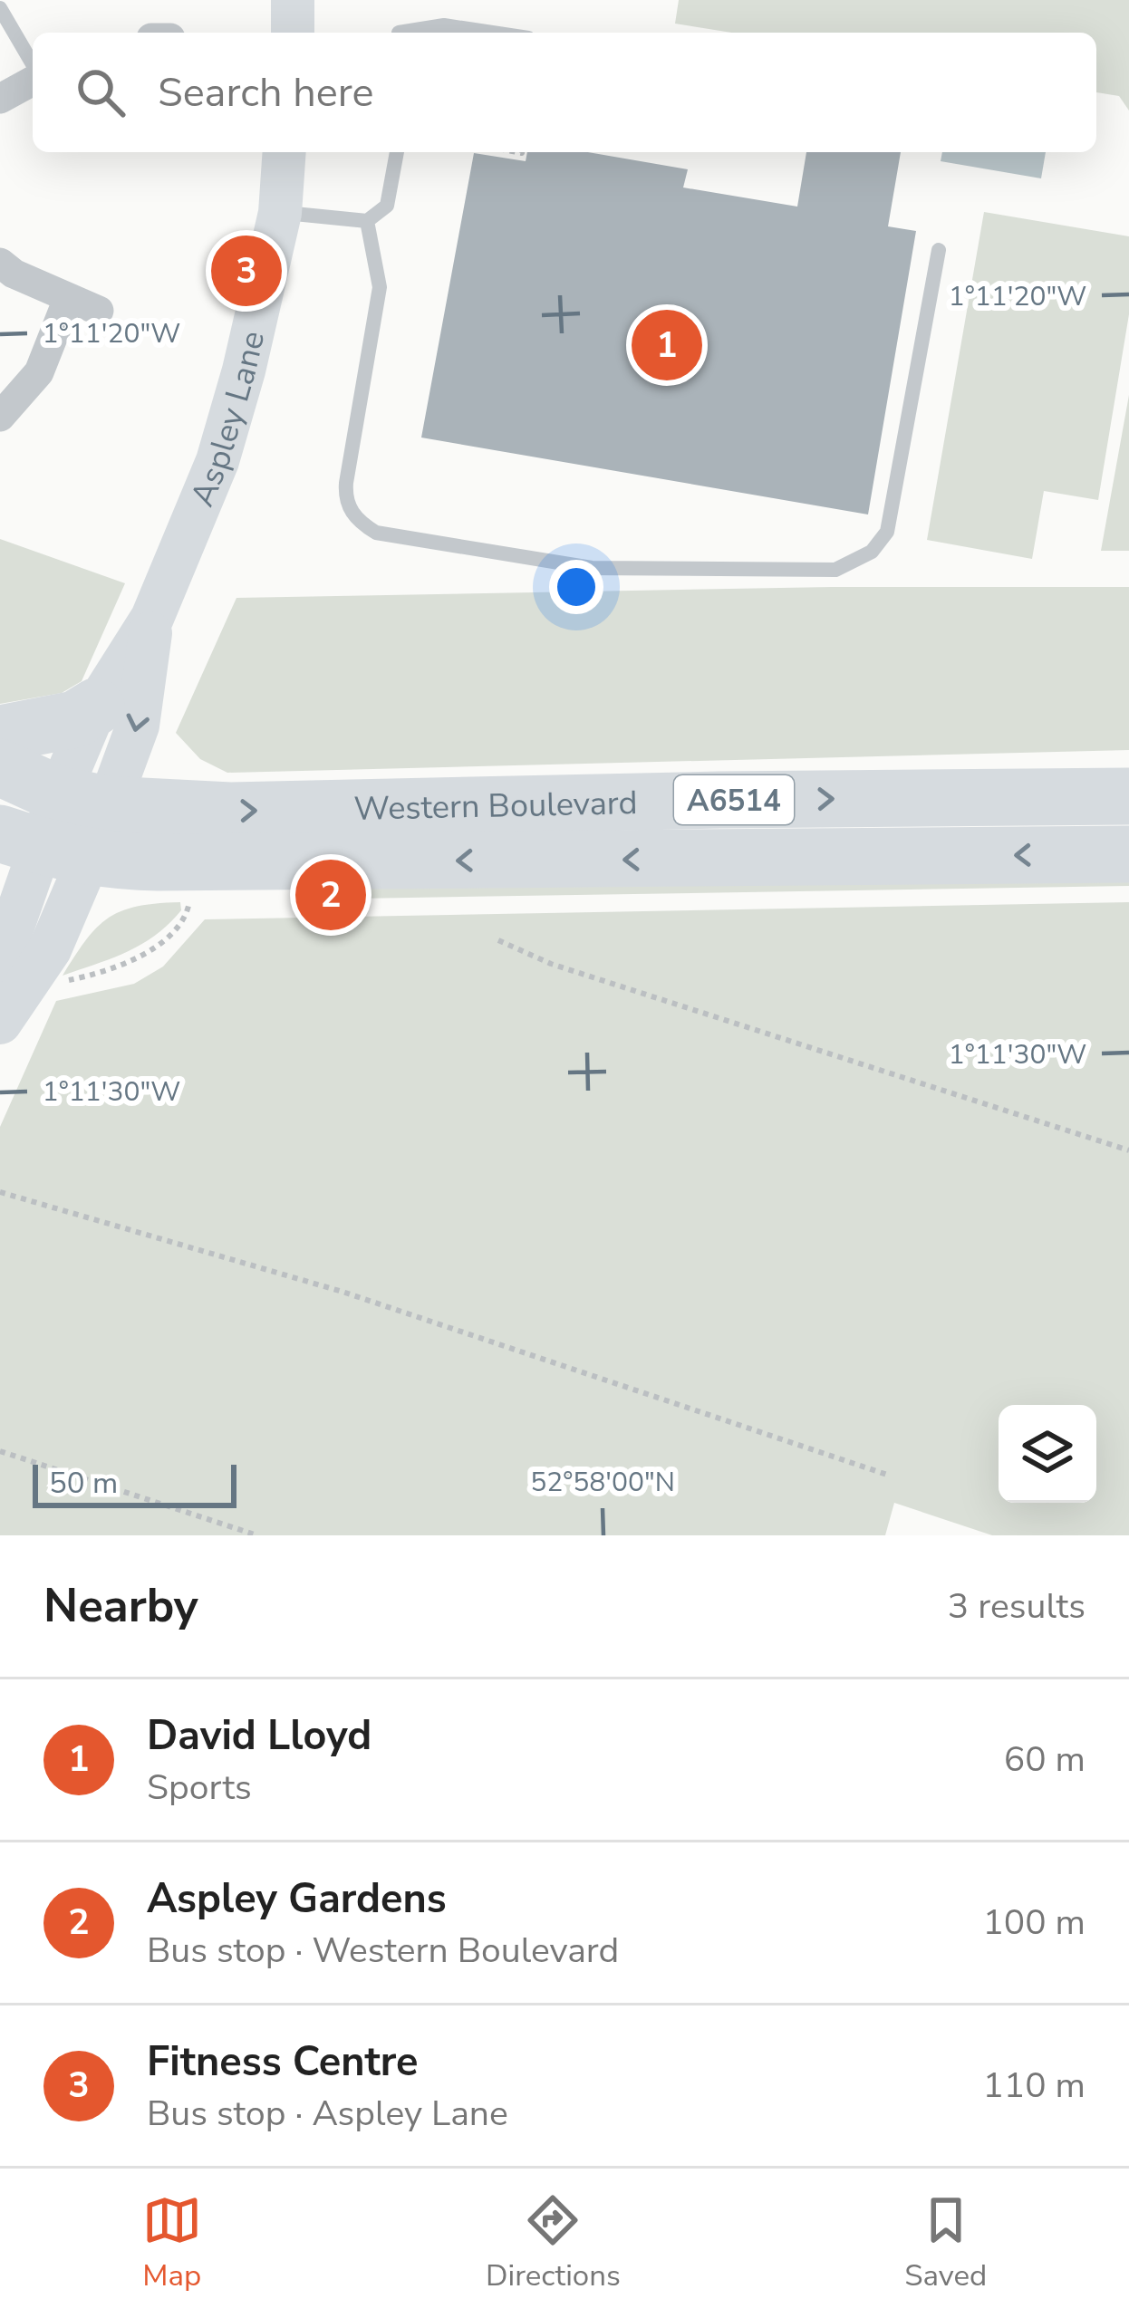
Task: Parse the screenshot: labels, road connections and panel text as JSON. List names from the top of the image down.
{
  "streets": {
    "highway": ["A6514", "Western Boulevard"],
    "main road": ["Aspley Lane"]
  },
  "crossings": [
    ["Aspley Lane", "Western Boulevard"]
  ],
  "scale_bar": "50 m",
  "page": {
    "search": "Search here",
    "pins": ["3", "1", "2"],
    "scale": "50 m",
    "heading": ["Nearby", "3 results"],
    "list": [
      {
        "mark": "1",
        "name": "David Lloyd",
        "note": "Sports",
        "value": "60 m"
      },
      {
        "mark": "2",
        "name": "Aspley Gardens",
        "note": "Bus stop · Western Boulevard",
        "value": "100 m"
      },
      {
        "mark": "3",
        "name": "Fitness Centre",
        "note": "Bus stop · Aspley Lane",
        "value": "110 m"
      }
    ],
    "nav": ["Map", "Directions", "Saved"]
  },
  "coordinates": ["1°11'20\"W", "1°11'30\"W", "52°58'00\"N"]
}
